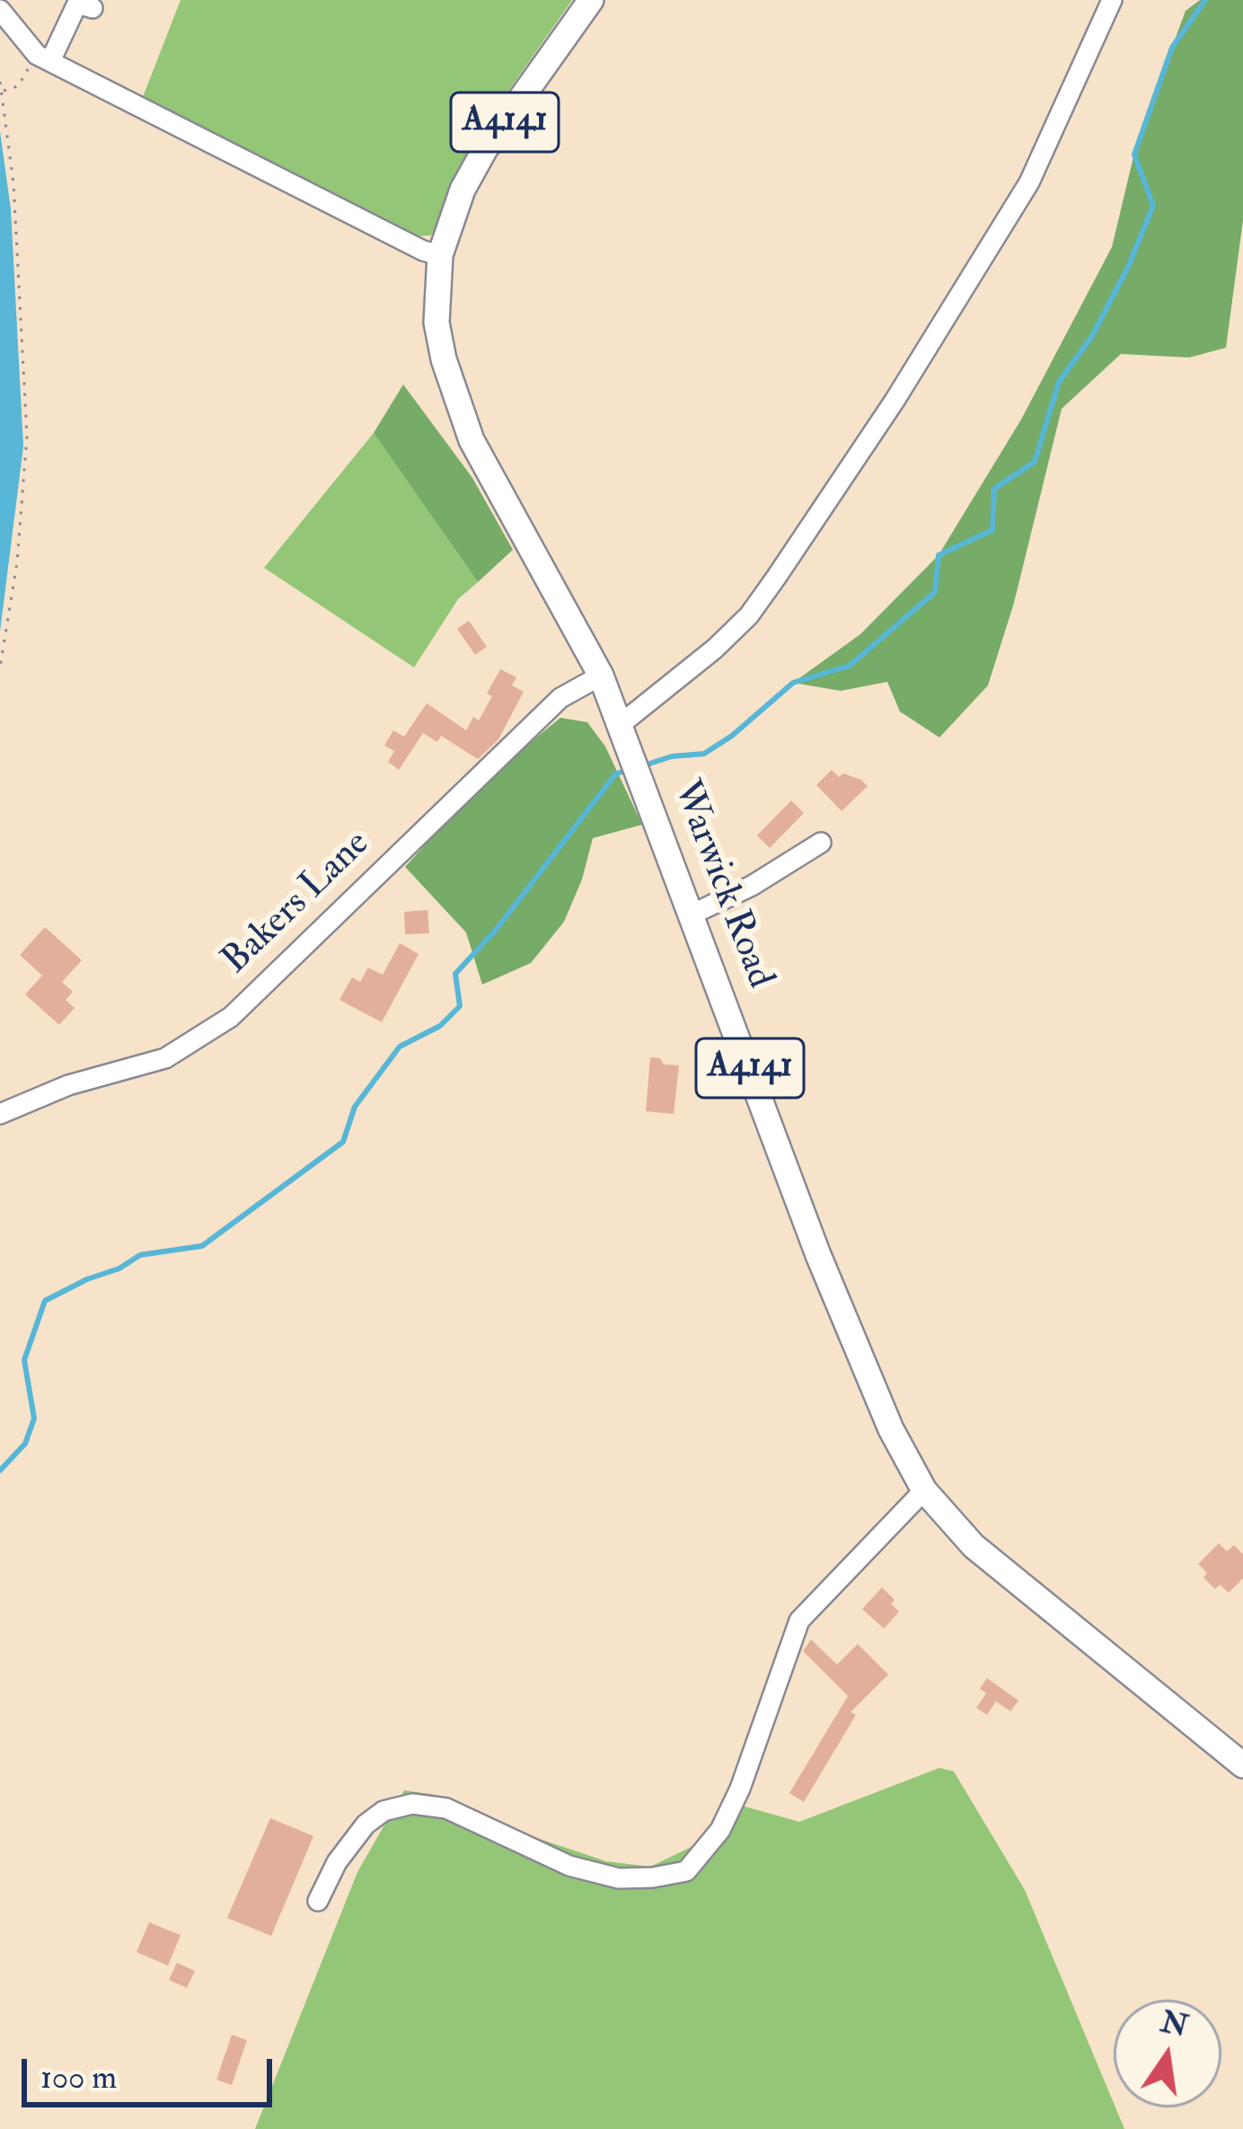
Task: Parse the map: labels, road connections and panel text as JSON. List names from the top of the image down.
{
  "streets": {
    "main road": ["A4141", "Warwick Road"],
    "street": ["Bakers Lane"]
  },
  "crossings": [
    ["Warwick Road", "Bakers Lane"]
  ],
  "scale_bar": "100 m",
  "north": "top"
}
